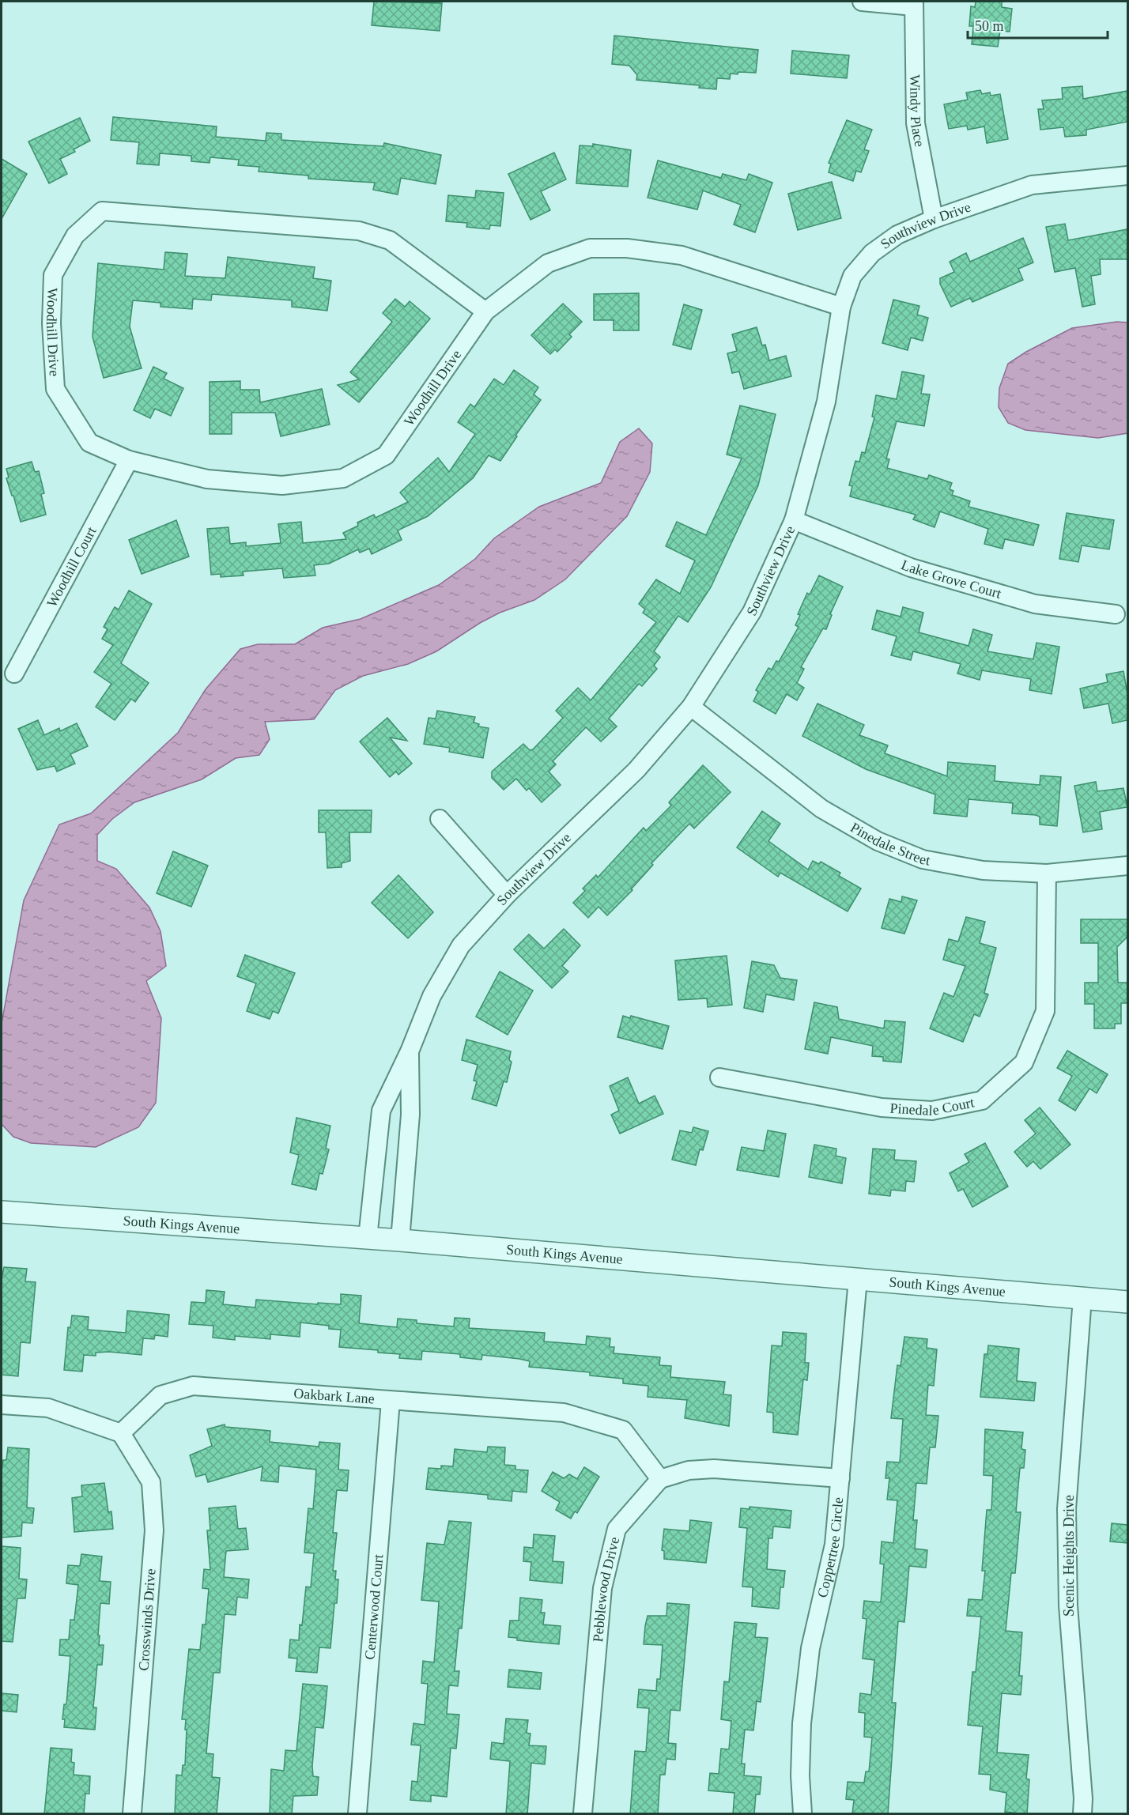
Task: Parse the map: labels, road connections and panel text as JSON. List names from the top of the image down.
{
  "streets": {
    "street": [
      "Windy Place",
      "Southview Drive",
      "Woodhill Drive",
      "Woodhill Court",
      "Lake Grove Court",
      "Pinedale Street",
      "Pinedale Court",
      "South Kings Avenue",
      "Oakbark Lane",
      "Coppertree Circle",
      "Scenic Heights Drive",
      "Pebblewood Drive",
      "Centerwood Court",
      "Crosswinds Drive"
    ]
  },
  "crossings": [
    ["Windy Place", "Southview Drive"],
    ["Southview Drive", "Woodhill Drive"],
    ["Southview Drive", "Lake Grove Court"],
    ["Southview Drive", "Pinedale Street"],
    ["Southview Drive", "South Kings Avenue"],
    ["Woodhill Drive", "Woodhill Court"],
    ["Pinedale Street", "Pinedale Court"],
    ["South Kings Avenue", "Coppertree Circle"],
    ["South Kings Avenue", "Scenic Heights Drive"],
    ["Oakbark Lane", "Pebblewood Drive"],
    ["Oakbark Lane", "Centerwood Court"],
    ["Oakbark Lane", "Crosswinds Drive"]
  ],
  "scale_bar": "50 m"
}
